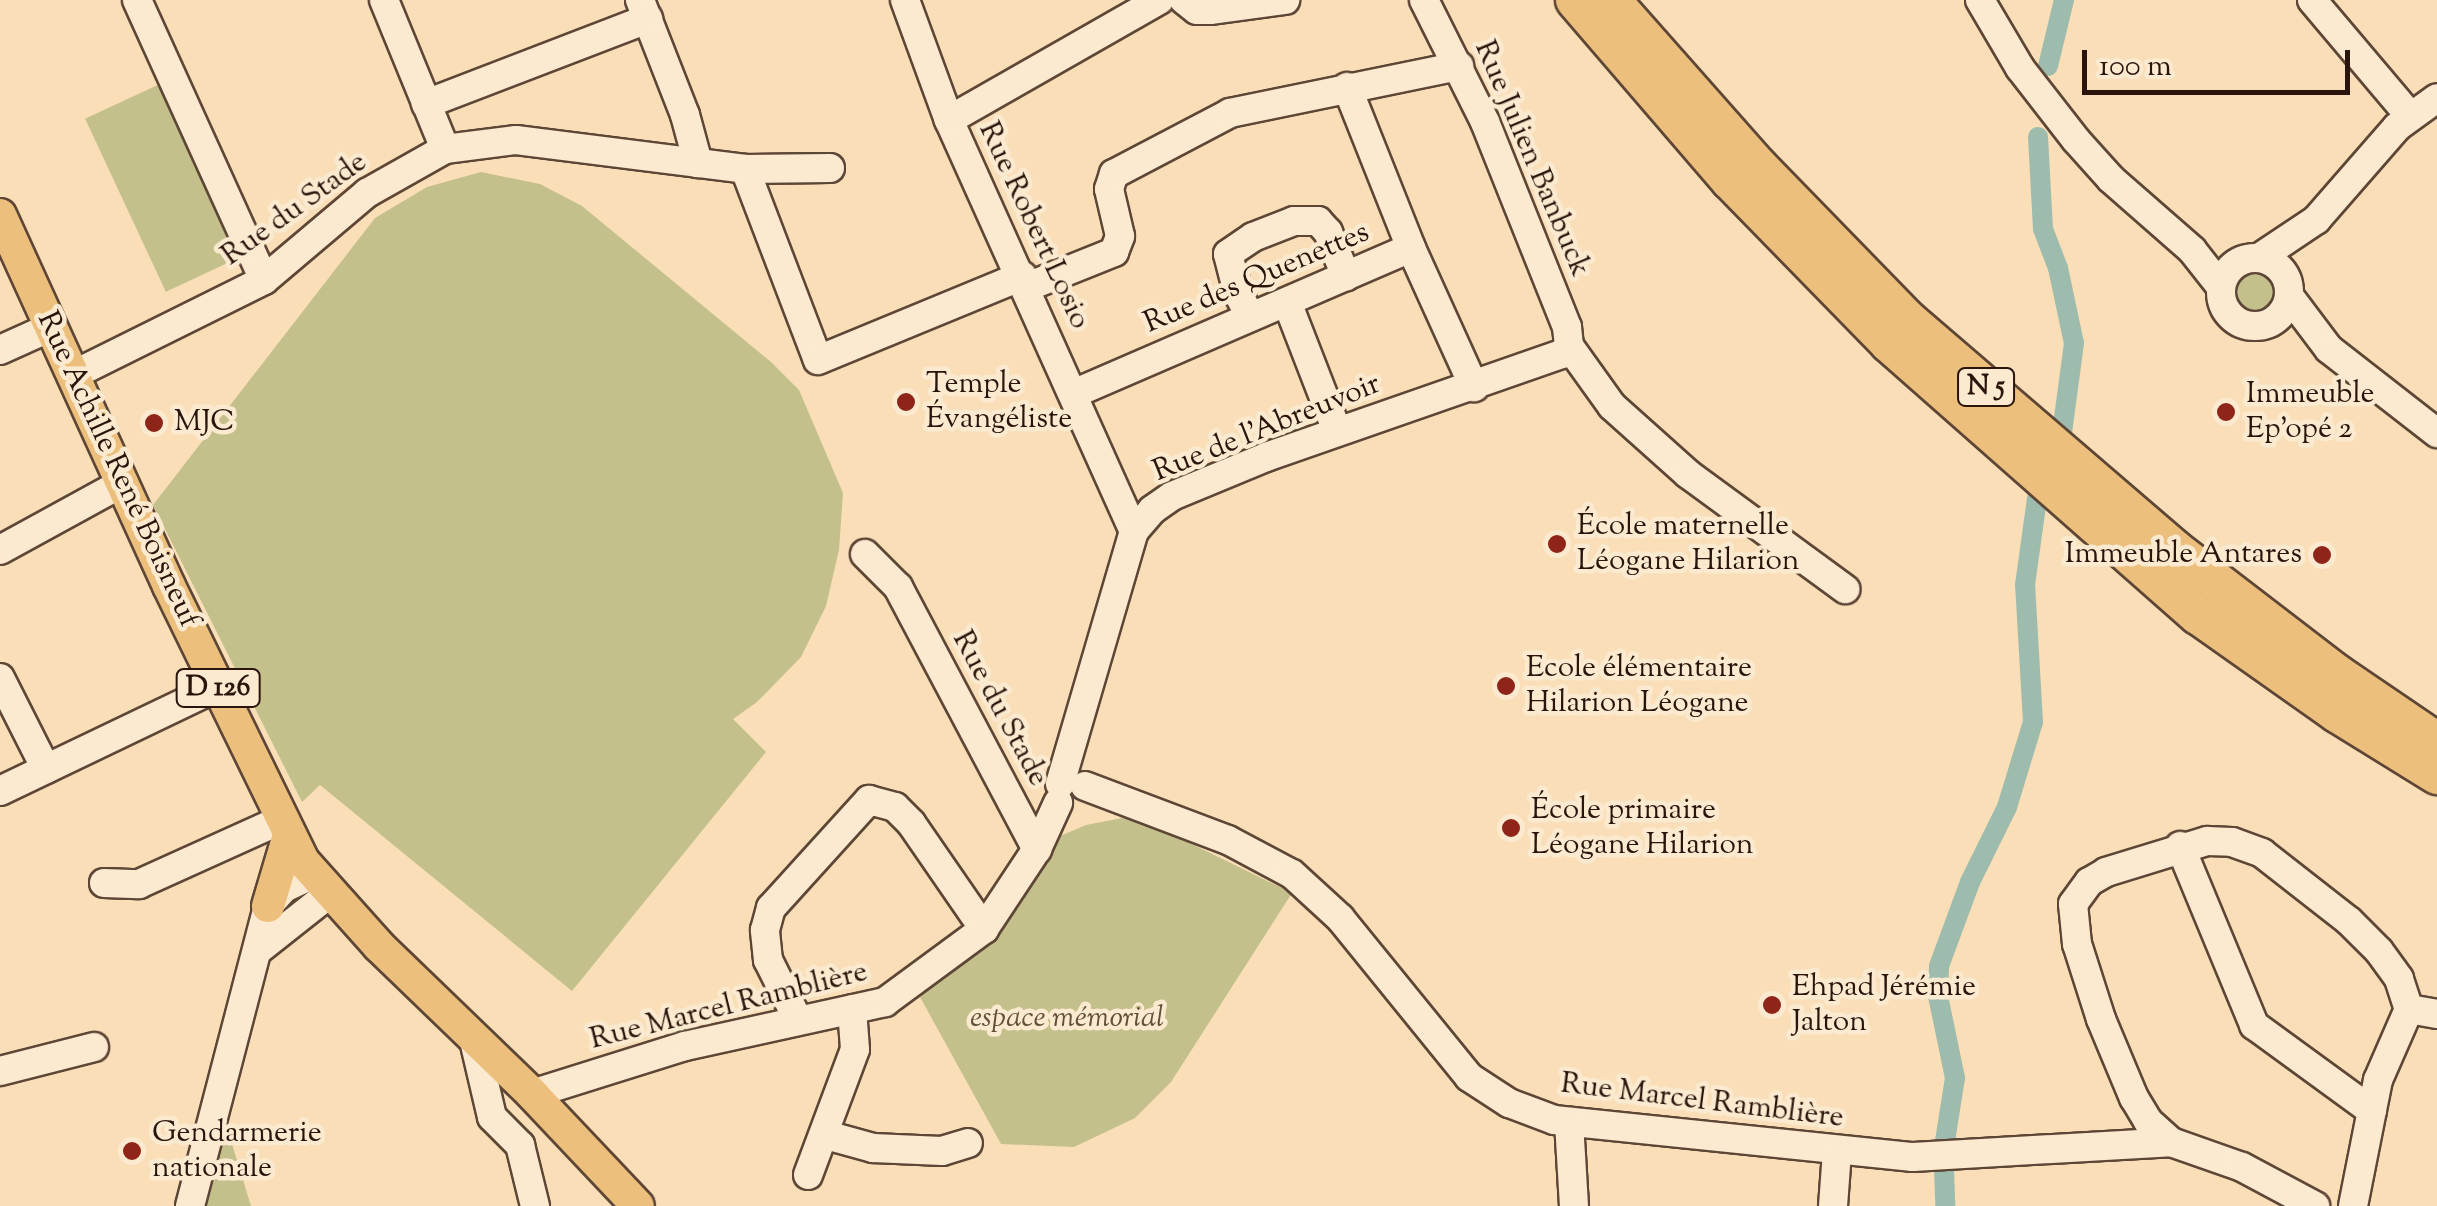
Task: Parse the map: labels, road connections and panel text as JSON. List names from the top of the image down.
{
  "streets": {
    "highway": ["N 5"],
    "main road": ["Rue Achille René Boisneuf", "D 126"],
    "street": [
      "Rue Julien Banbuck",
      "Rue du Stade",
      "Rue Robert Losio",
      "Rue des Quenettes",
      "Rue de l'Abreuvoir",
      "Rue Marcel Ramblière"
    ]
  },
  "crossings": [
    ["Rue Julien Banbuck", "Rue de l'Abreuvoir"],
    ["Rue du Stade", "Rue Achille René Boisneuf"],
    ["Rue du Stade", "Rue Marcel Ramblière"],
    ["Rue Robert Losio", "Rue des Quenettes"],
    ["Rue Robert Losio", "Rue de l'Abreuvoir"],
    ["Rue Achille René Boisneuf", "D 126"],
    ["Rue Achille René Boisneuf", "Rue Marcel Ramblière"],
    ["D 126", "Rue Marcel Ramblière"]
  ],
  "parks": ["espace mémorial"],
  "places": [
    "Temple Évangéliste",
    "Immeuble Ep’opé 2",
    "MJC",
    "École maternelle Léogane Hilarion",
    "Immeuble Antares",
    "Ecole élémentaire Hilarion Léogane",
    "École primaire Léogane Hilarion",
    "Ehpad Jérémie Jalton",
    "Gendarmerie nationale"
  ],
  "scale_bar": "100 m"
}
